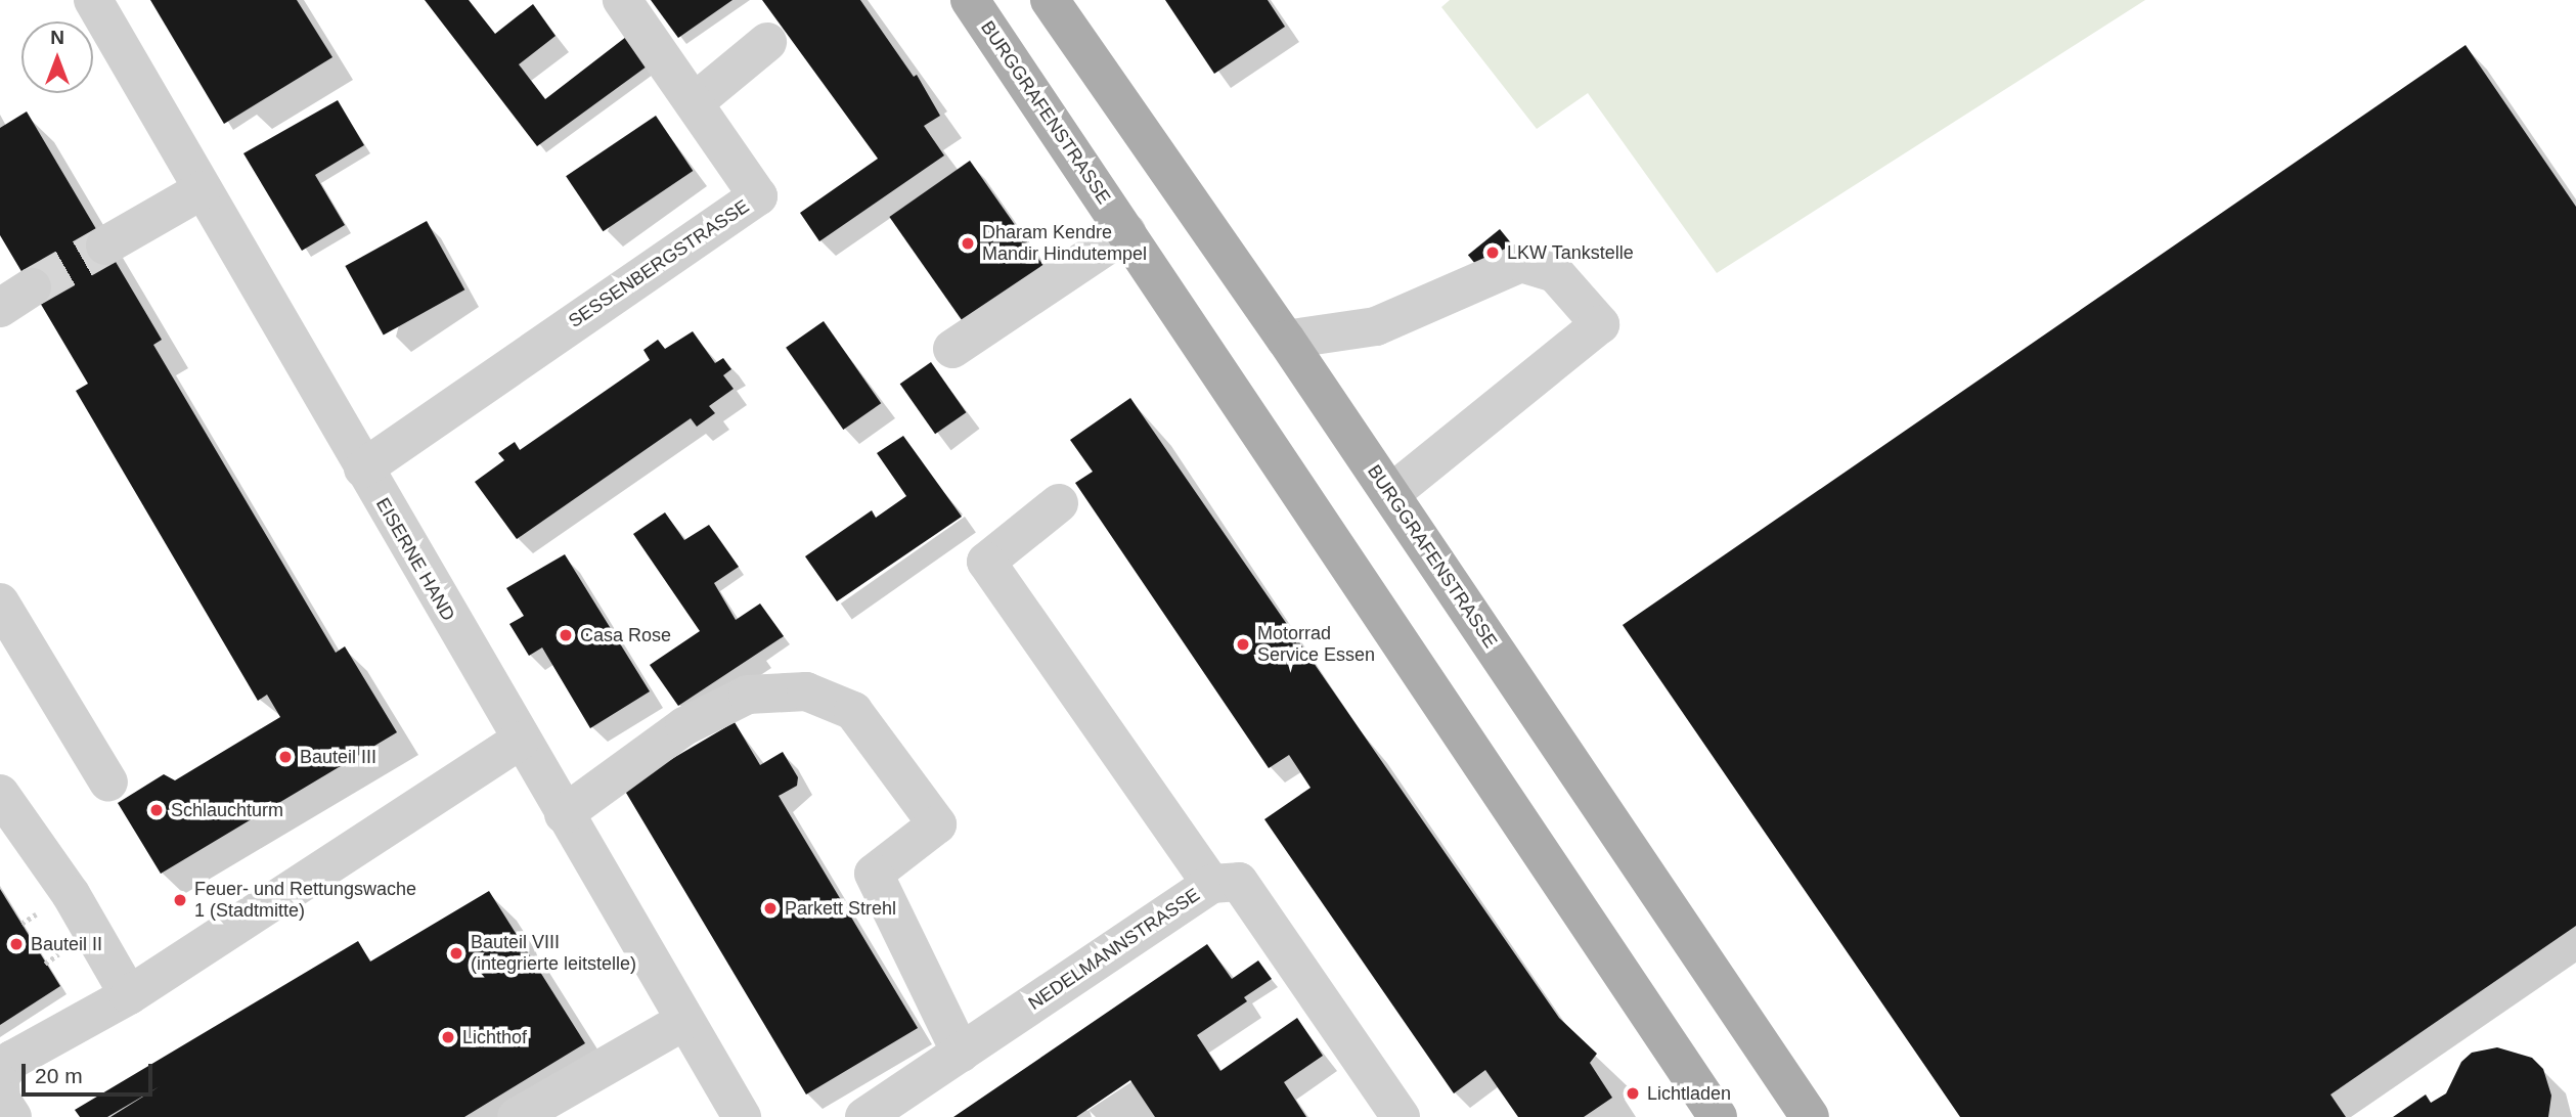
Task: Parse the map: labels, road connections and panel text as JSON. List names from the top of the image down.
{
  "streets": {
    "main road": ["BURGGRAFENSTRASSE"],
    "street": ["SESSENBERGSTRASSE", "EISERNE HAND", "NEDELMANNSTRASSE"]
  },
  "crossings": [
    ["SESSENBERGSTRASSE", "EISERNE HAND"]
  ],
  "places": [
    "Dharam Kendre Mandir Hindutempel",
    "LKW Tankstelle",
    "Casa Rose",
    "Motorrad Service Essen",
    "Bauteil III",
    "Schlauchturm",
    "Feuer- und Rettungswache 1 (Stadtmitte)",
    "Parkett Strehl",
    "Bauteil II",
    "Bauteil VIII (integrierte leitstelle)",
    "Lichthof",
    "Lichtladen"
  ],
  "scale_bar": "20 m",
  "north": "top"
}
